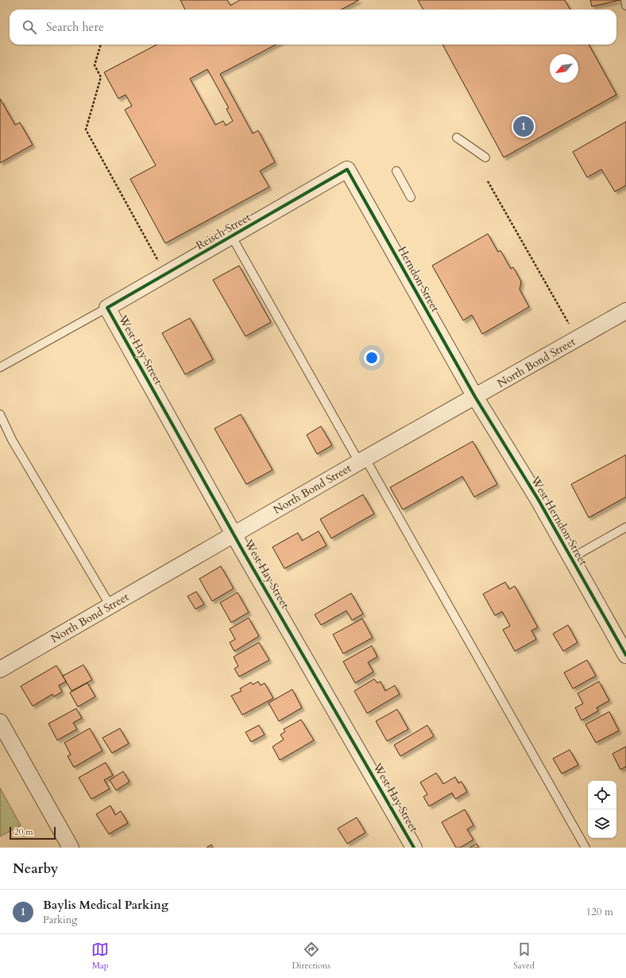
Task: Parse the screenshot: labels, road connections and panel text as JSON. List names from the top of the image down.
{
  "streets": {
    "street": [
      "Reisch Street",
      "Herndon Street",
      "West Hay Street",
      "North Bond Street",
      "West Herndon Street"
    ]
  },
  "crossings": [
    ["Reisch Street", "Herndon Street"],
    ["Reisch Street", "West Hay Street"],
    ["Herndon Street", "North Bond Street"],
    ["Herndon Street", "West Herndon Street"],
    ["West Hay Street", "North Bond Street"],
    ["North Bond Street", "West Herndon Street"]
  ],
  "scale_bar": "20 m",
  "north": "bottom left",
  "page": {
    "search": "Search here",
    "pins": "1",
    "scale": "20 m",
    "heading": "Nearby",
    "list": [
      {
        "mark": "1",
        "name": "Baylis Medical Parking",
        "note": "Parking",
        "value": "120 m"
      }
    ],
    "nav": ["Map", "Directions", "Saved"]
  }
}
